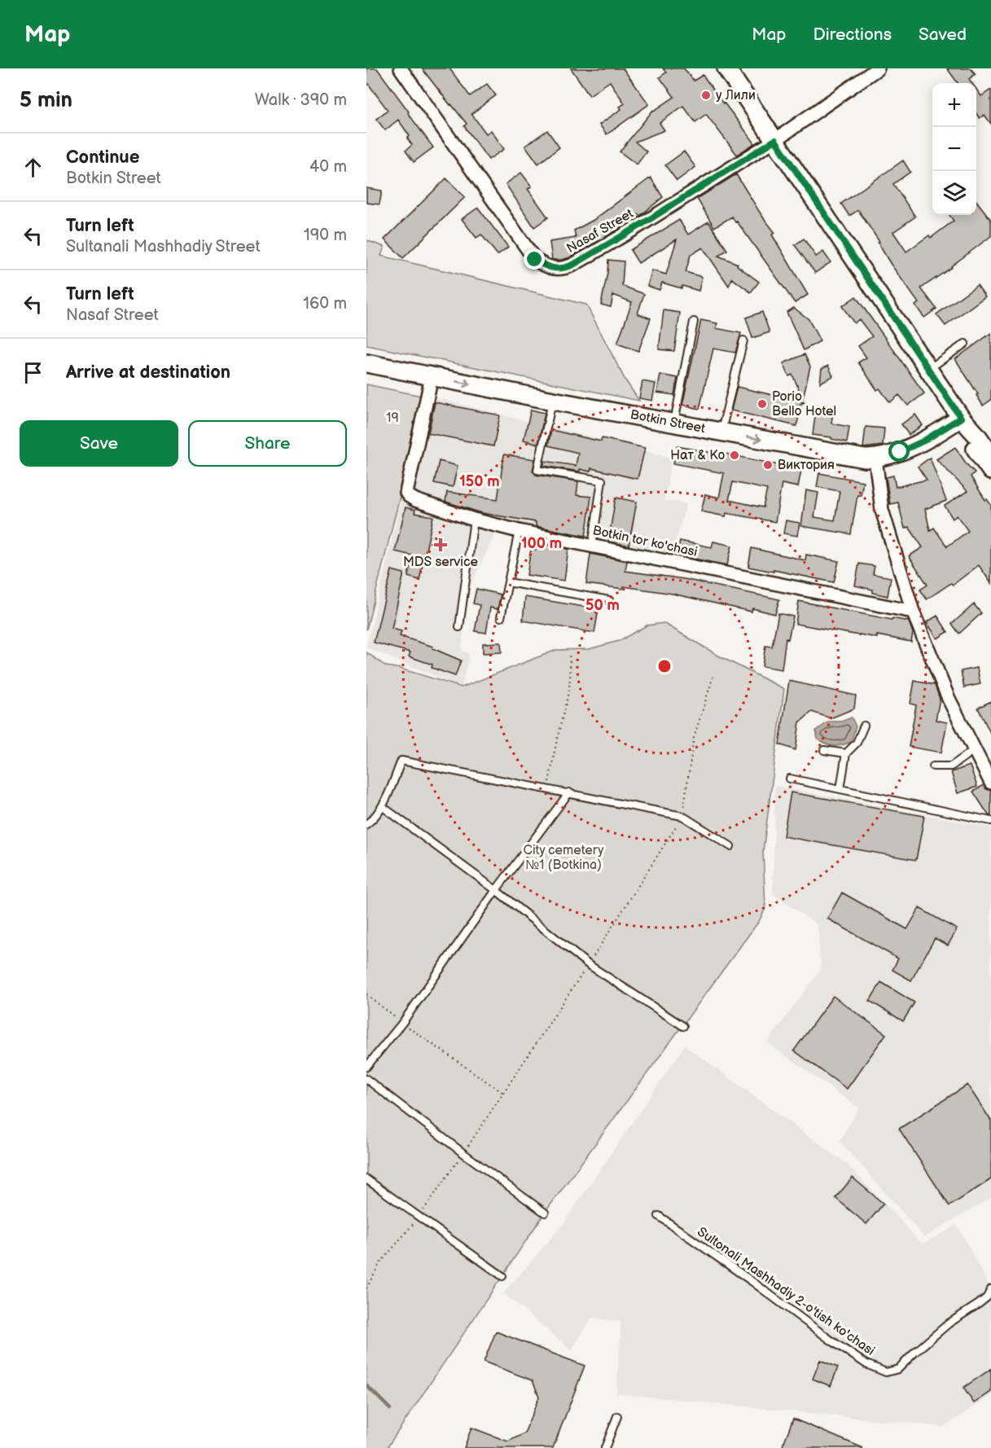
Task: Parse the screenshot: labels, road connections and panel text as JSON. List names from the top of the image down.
{
  "streets": {
    "street": ["Nasaf Street", "Botkin Street", "Botkin tor ko'chasi"],
    "lane": ["Sultonali Mashhadiy 2-o'tish ko'chasi"]
  },
  "crossings": [
    ["Botkin Street", "Botkin tor ko'chasi"]
  ],
  "one_way": ["Botkin Street"],
  "parks": ["19", "City cemetery №1 (Botkina)"],
  "places": {
    "other": [
      "у Лили",
      "Porio Bello Hotel",
      "Нат & Ко",
      "Виктория"
    ],
    "health": ["MDS service"]
  },
  "page": {
    "header": "Map",
    "nav": ["Map", "Directions", "Saved"],
    "heading": ["5 min", "Walk · 390 m"],
    "map_buttons": ["+", "−"],
    "list": [
      ["Continue", "Botkin Street", "40 m"],
      ["Turn left", "Sultаnali Mashhadiy Street", "190 m"],
      ["Turn left", "Nasaf Street", "160 m"],
      "Arrive at destination"
    ],
    "buttons": ["Save", "Share"]
  },
  "rings": ["150 m", "100 m", "50 m"]
}
